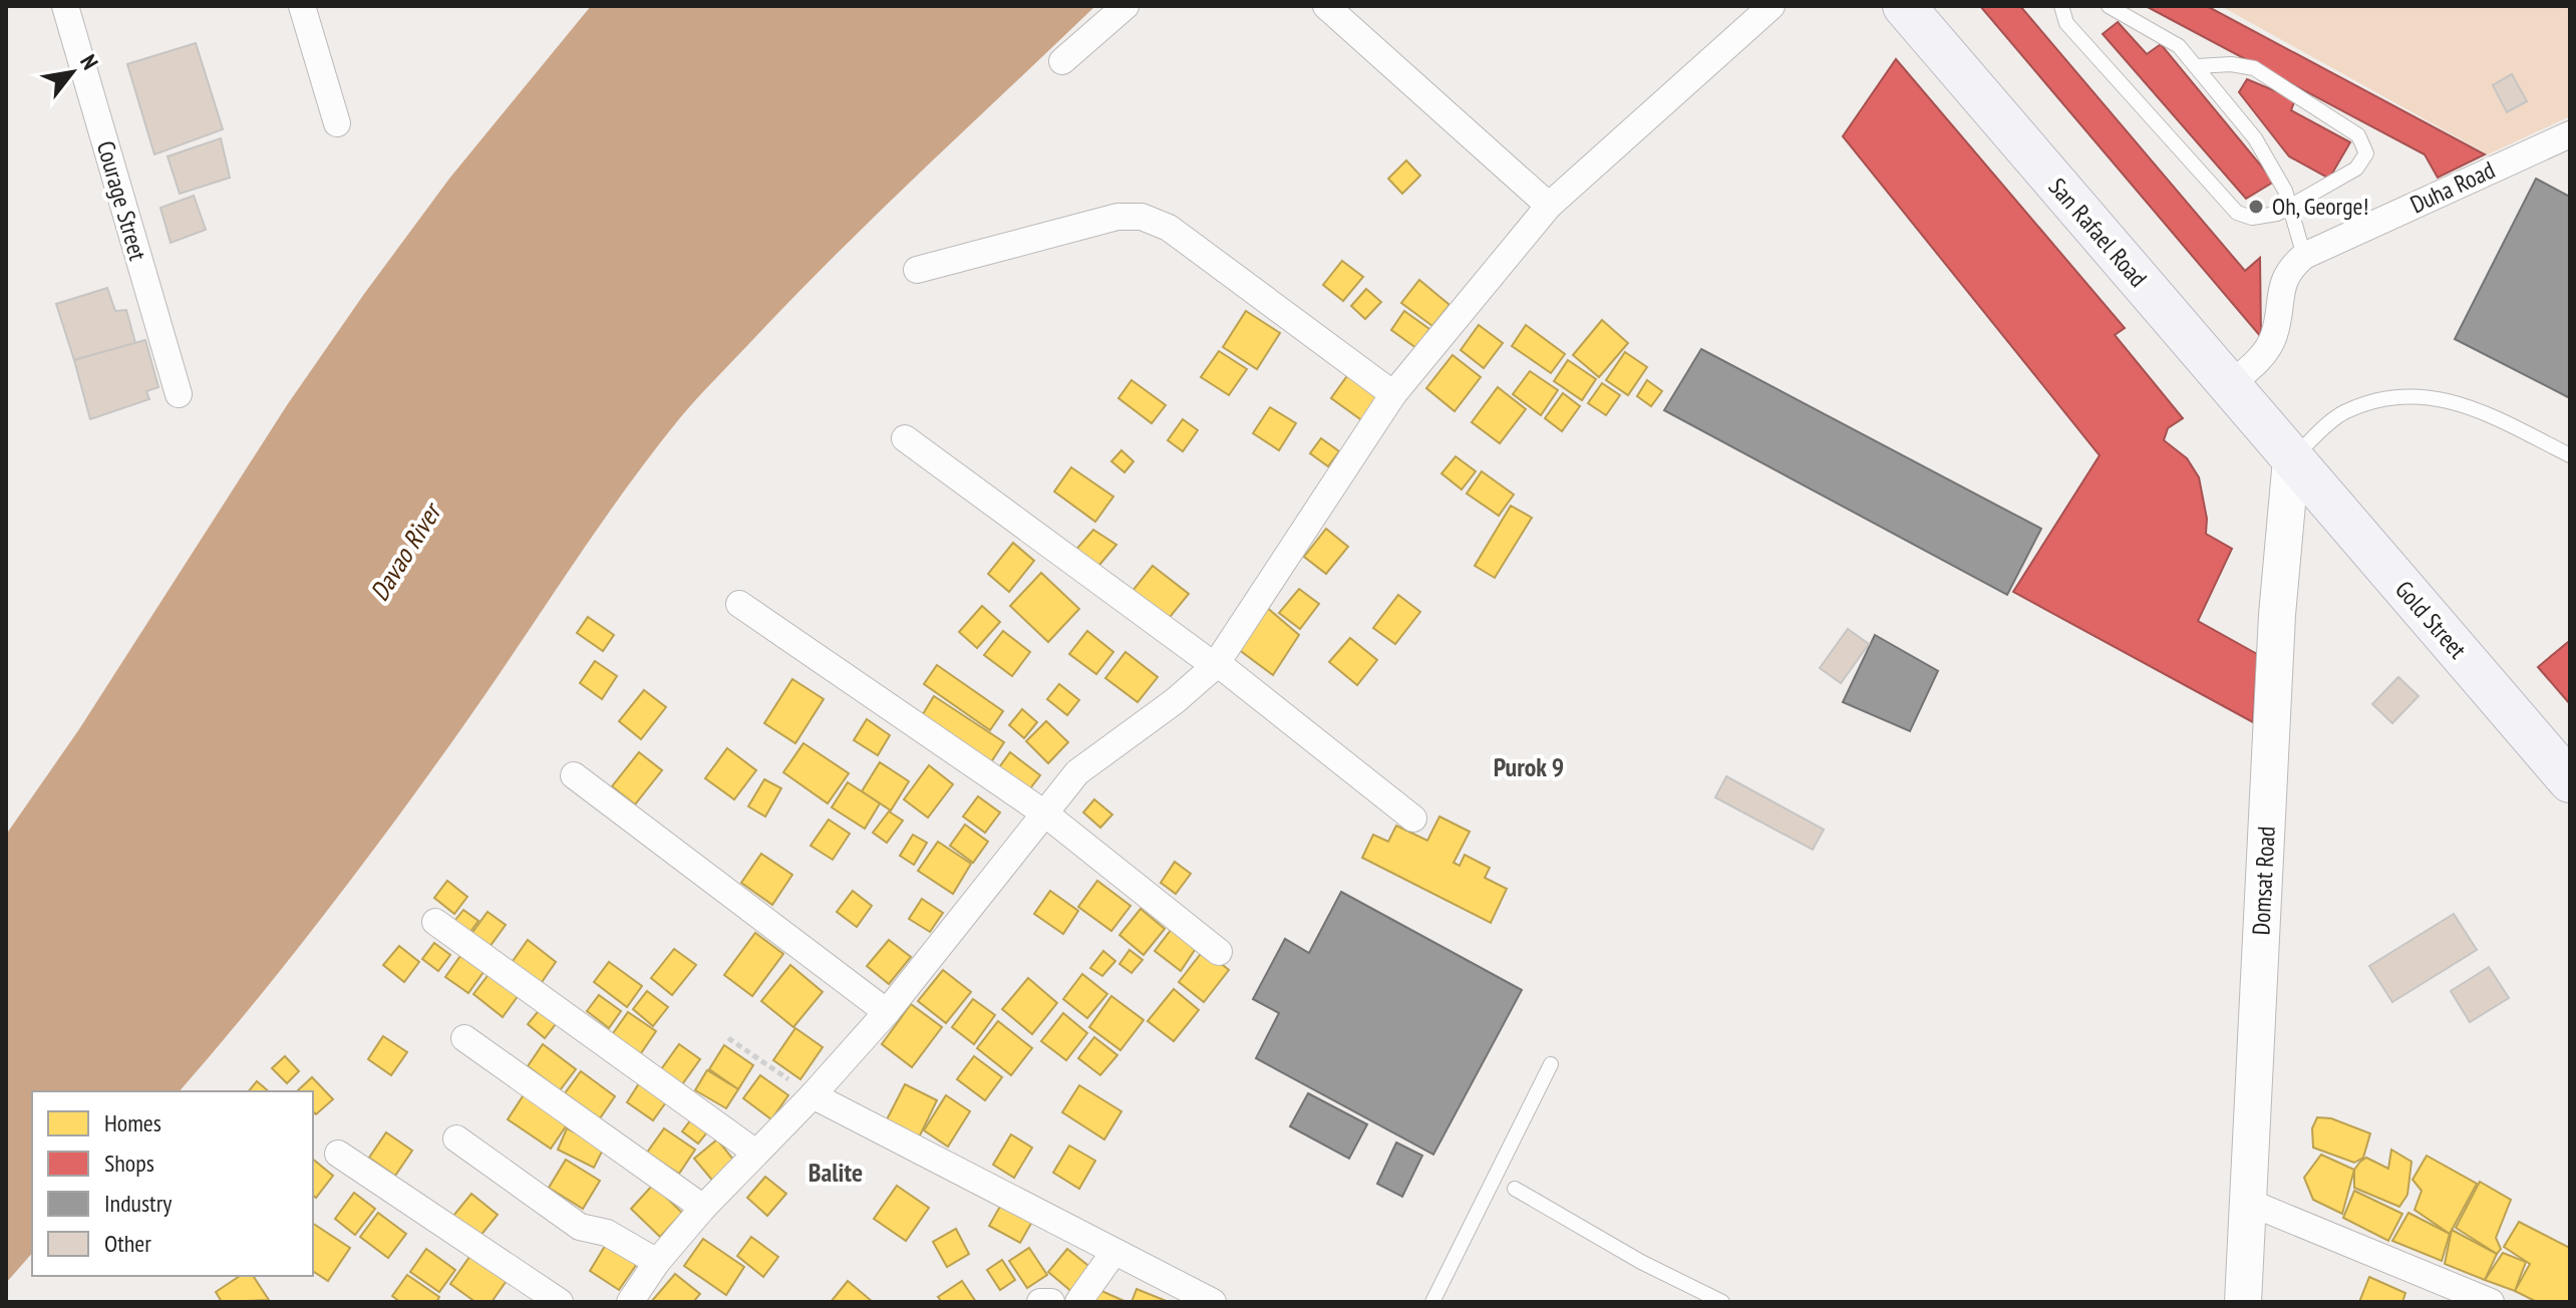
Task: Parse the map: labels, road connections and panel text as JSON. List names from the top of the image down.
{
  "streets": {
    "main road": ["San Rafael Road", "Gold Street"],
    "street": ["Duha Road", "Courage Street", "Domsat Road"]
  },
  "crossings": [
    ["Duha Road", "San Rafael Road"],
    ["San Rafael Road", "Gold Street"],
    ["San Rafael Road", "Domsat Road"],
    ["Gold Street", "Domsat Road"]
  ],
  "districts": ["Purok 9", "Balite"],
  "water": ["Davao River"],
  "places": ["Oh, George!"],
  "legend": [
    "Homes",
    "Shops",
    "Industry",
    "Other"
  ],
  "north": "top right"
}
